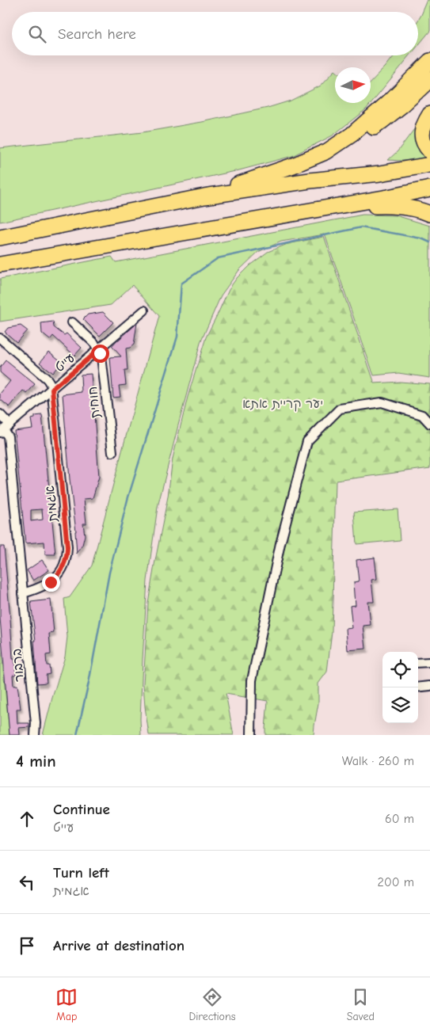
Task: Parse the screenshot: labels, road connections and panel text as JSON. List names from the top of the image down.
{
  "streets": {
    "street": [
      "עייט",
      "חוחית",
      "אגמית",
      "ברבור"
    ]
  },
  "crossings": [
    ["עייט", "חוחית"],
    ["עייט", "אגמית"],
    ["עייט", "ברבור"],
    ["אגמית", "ברבור"]
  ],
  "parks": ["יער קריית אתא"],
  "north": "right",
  "page": {
    "search": "Search here",
    "heading": ["4 min", "Walk · 260 m"],
    "list": [
      ["Continue", "עייט", "60 m"],
      ["Turn left", "אגמית", "200 m"],
      "Arrive at destination"
    ],
    "nav": ["Map", "Directions", "Saved"]
  }
}
